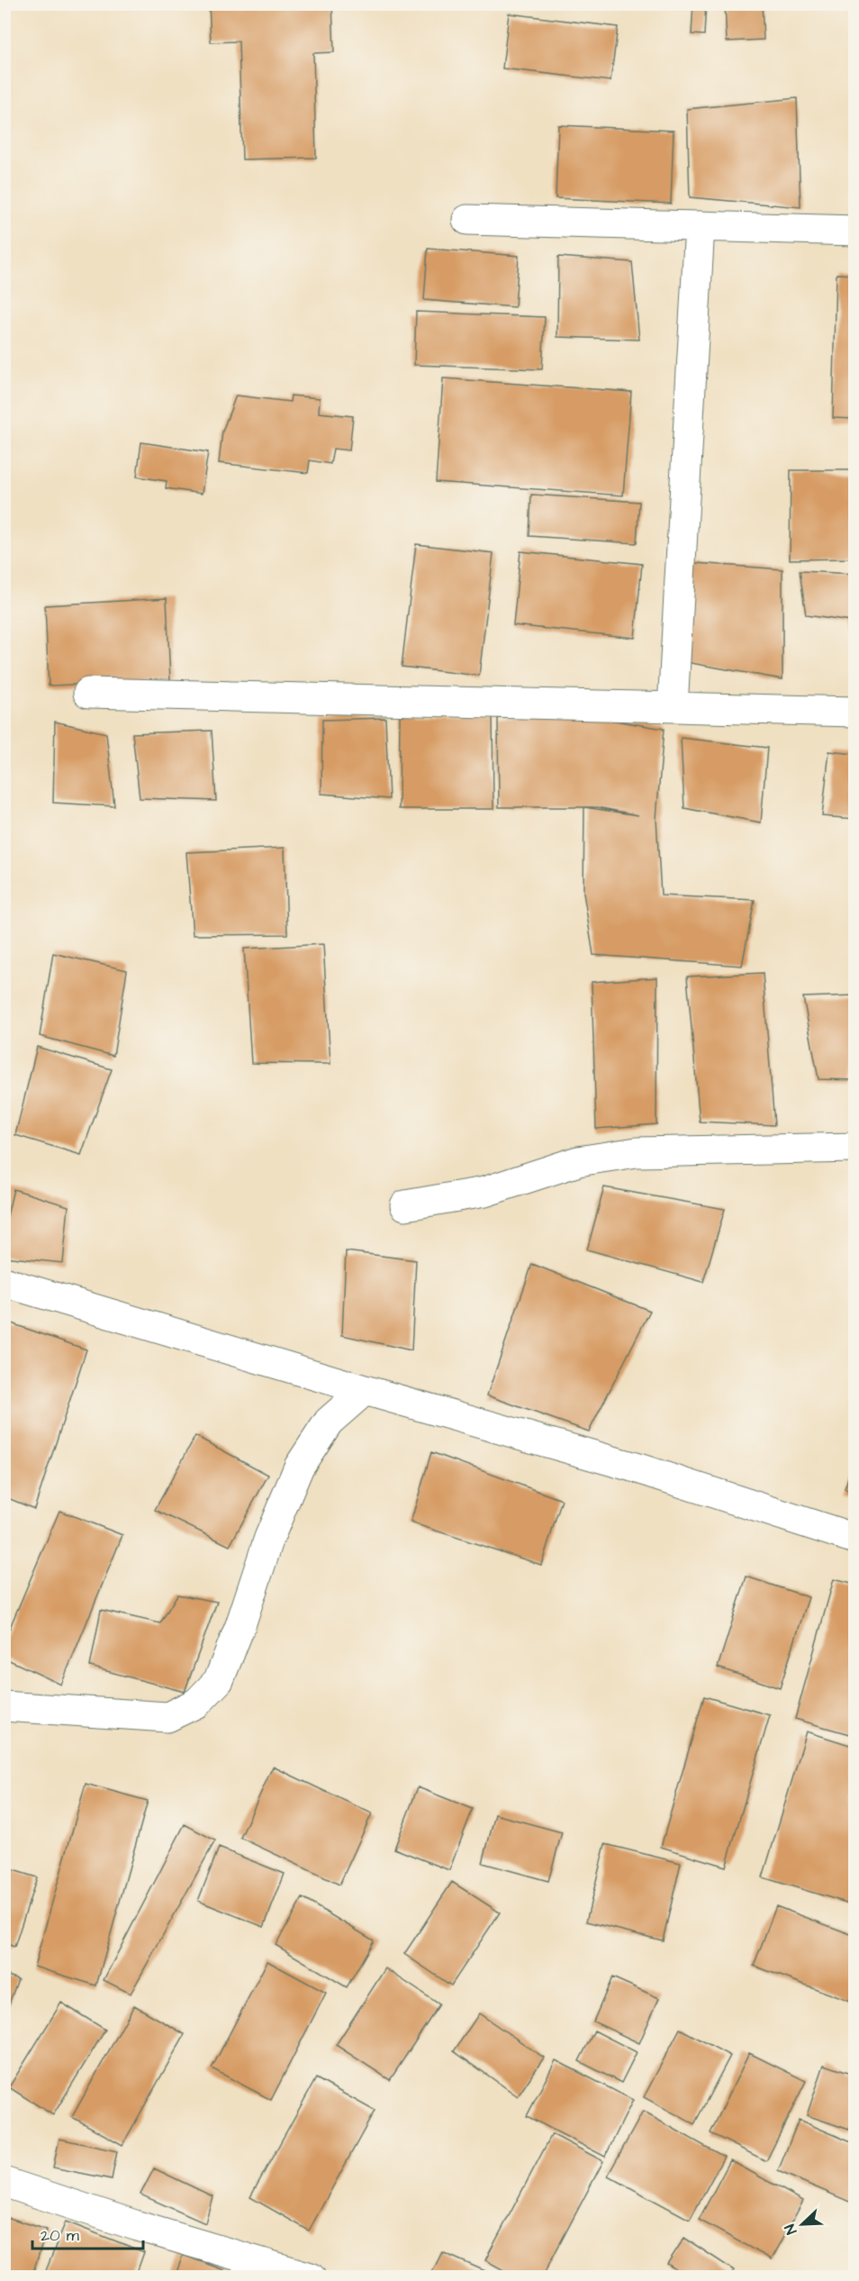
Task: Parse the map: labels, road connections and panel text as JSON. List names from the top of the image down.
{
  "scale_bar": "20 m",
  "north": "bottom left"
}
